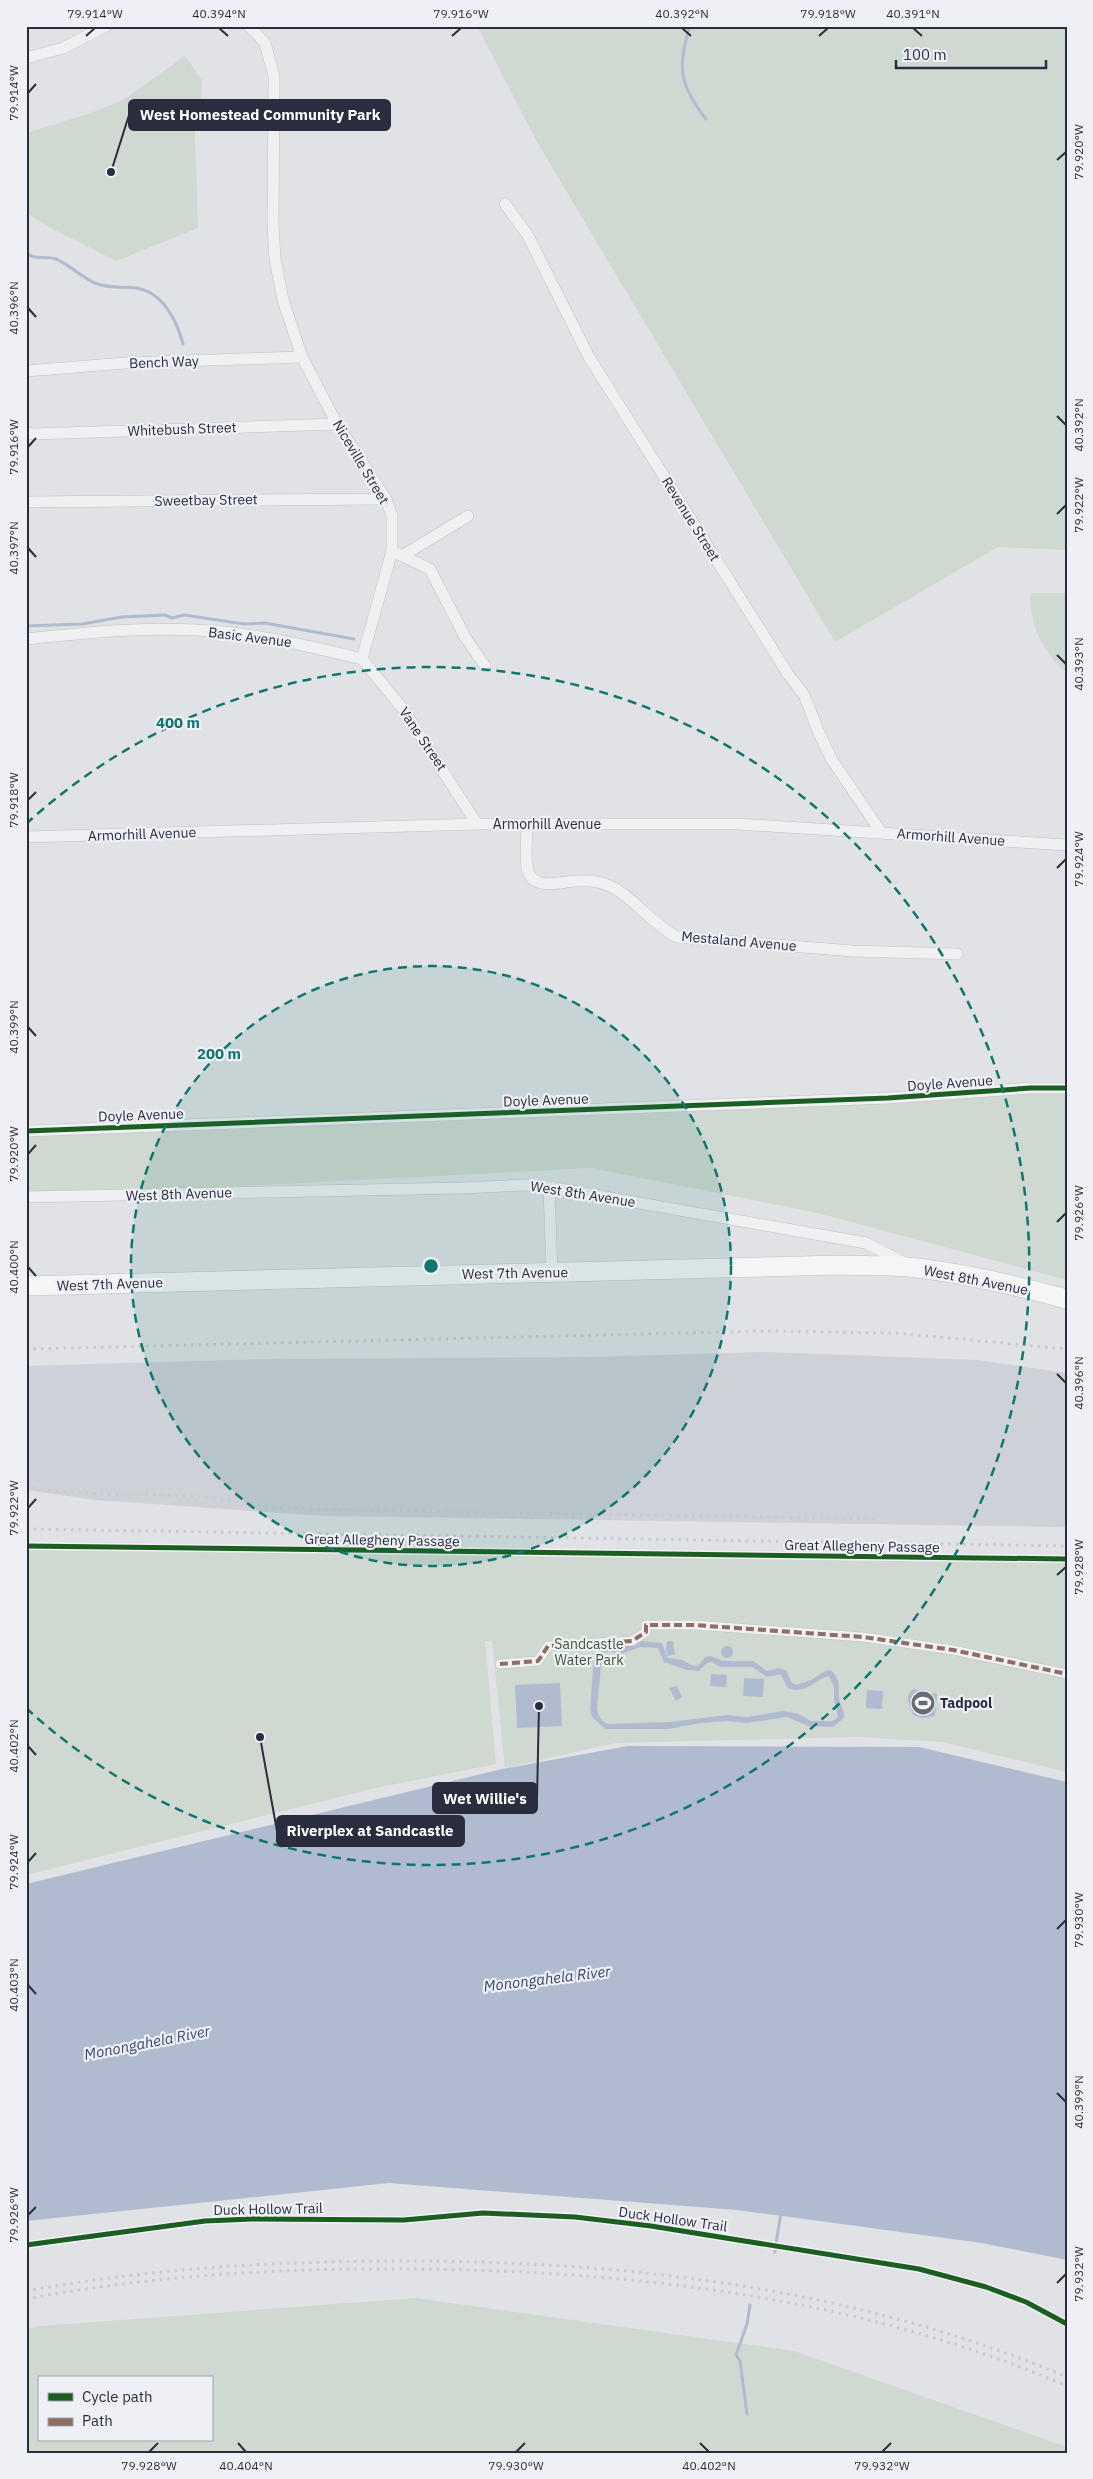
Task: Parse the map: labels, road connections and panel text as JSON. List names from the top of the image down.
{
  "streets": {
    "main road": ["West 8th Avenue", "West 7th Avenue"],
    "street": [
      "Bench Way",
      "Whitebush Street",
      "Niceville Street",
      "Sweetbay Street",
      "Revenue Street",
      "Basic Avenue",
      "Vane Street",
      "Armorhill Avenue",
      "Mestaland Avenue",
      "Doyle Avenue"
    ],
    "cycle path": ["Great Allegheny Passage", "Duck Hollow Trail"]
  },
  "crossings": [
    ["Bench Way", "Niceville Street"],
    ["Whitebush Street", "Niceville Street"],
    ["Niceville Street", "Sweetbay Street"],
    ["Revenue Street", "Armorhill Avenue"],
    ["Basic Avenue", "Vane Street"],
    ["Vane Street", "Armorhill Avenue"],
    ["Armorhill Avenue", "Mestaland Avenue"],
    ["West 8th Avenue", "West 7th Avenue"]
  ],
  "water": ["Monongahela River"],
  "parks": ["Sandcastle Water Park"],
  "places": {
    "other": ["West Homestead Community Park", "Wet Willie's", "Riverplex at Sandcastle"],
    "sports": ["Tadpool"]
  },
  "legend": ["Cycle path", "Path"],
  "scale_bar": "100 m",
  "coordinates": [
    "79.914°W",
    "40.394°N",
    "79.916°W",
    "40.392°N",
    "79.918°W",
    "40.391°N",
    "79.920°W",
    "40.396°N",
    "79.922°W",
    "40.397°N",
    "40.393°N",
    "79.924°W",
    "40.399°N",
    "79.926°W",
    "40.400°N",
    "79.928°W",
    "40.402°N",
    "79.930°W",
    "40.403°N",
    "79.932°W",
    "40.404°N"
  ],
  "rings": ["400 m", "200 m"]
}
